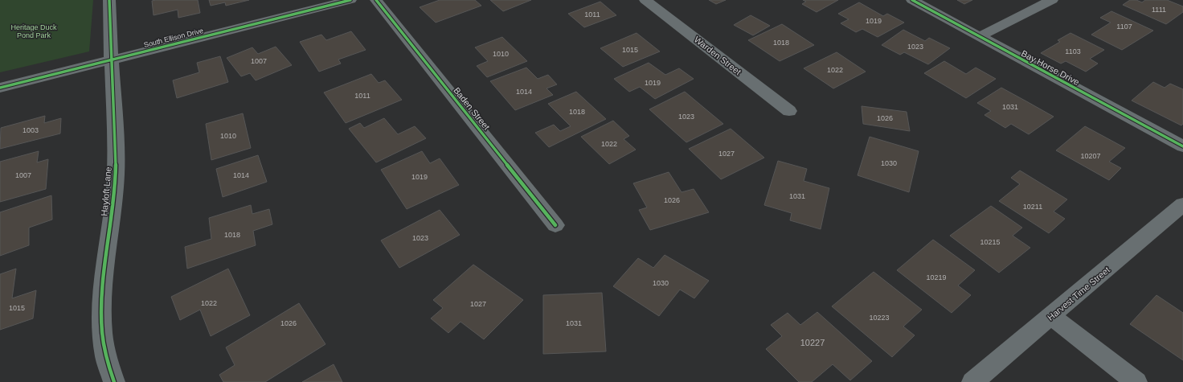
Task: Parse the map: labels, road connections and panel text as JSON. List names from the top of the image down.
{
  "streets": {
    "street": [
      "South Ellison Drive",
      "Warden Street",
      "Bay Horse Drive",
      "Baden Street",
      "Hayloft Lane",
      "Harvest Time Street"
    ]
  },
  "crossings": [
    ["South Ellison Drive", "Hayloft Lane"]
  ],
  "parks": ["Heritage Duck Pond Park"],
  "house_numbers": [
    "1111",
    "1011",
    "1019",
    "1107",
    "1018",
    "1023",
    "1015",
    "1103",
    "1010",
    "1007",
    "1022",
    "1019",
    "1014",
    "1011",
    "1031",
    "1018",
    "1023",
    "1026",
    "1003",
    "1010",
    "1022",
    "1027",
    "10207",
    "1030",
    "1007",
    "1014",
    "1019",
    "1031",
    "1026",
    "10211",
    "1018",
    "1023",
    "10215",
    "10219",
    "1030",
    "1022",
    "1027",
    "1015",
    "10223",
    "1026",
    "1031",
    "10227"
  ]
}
